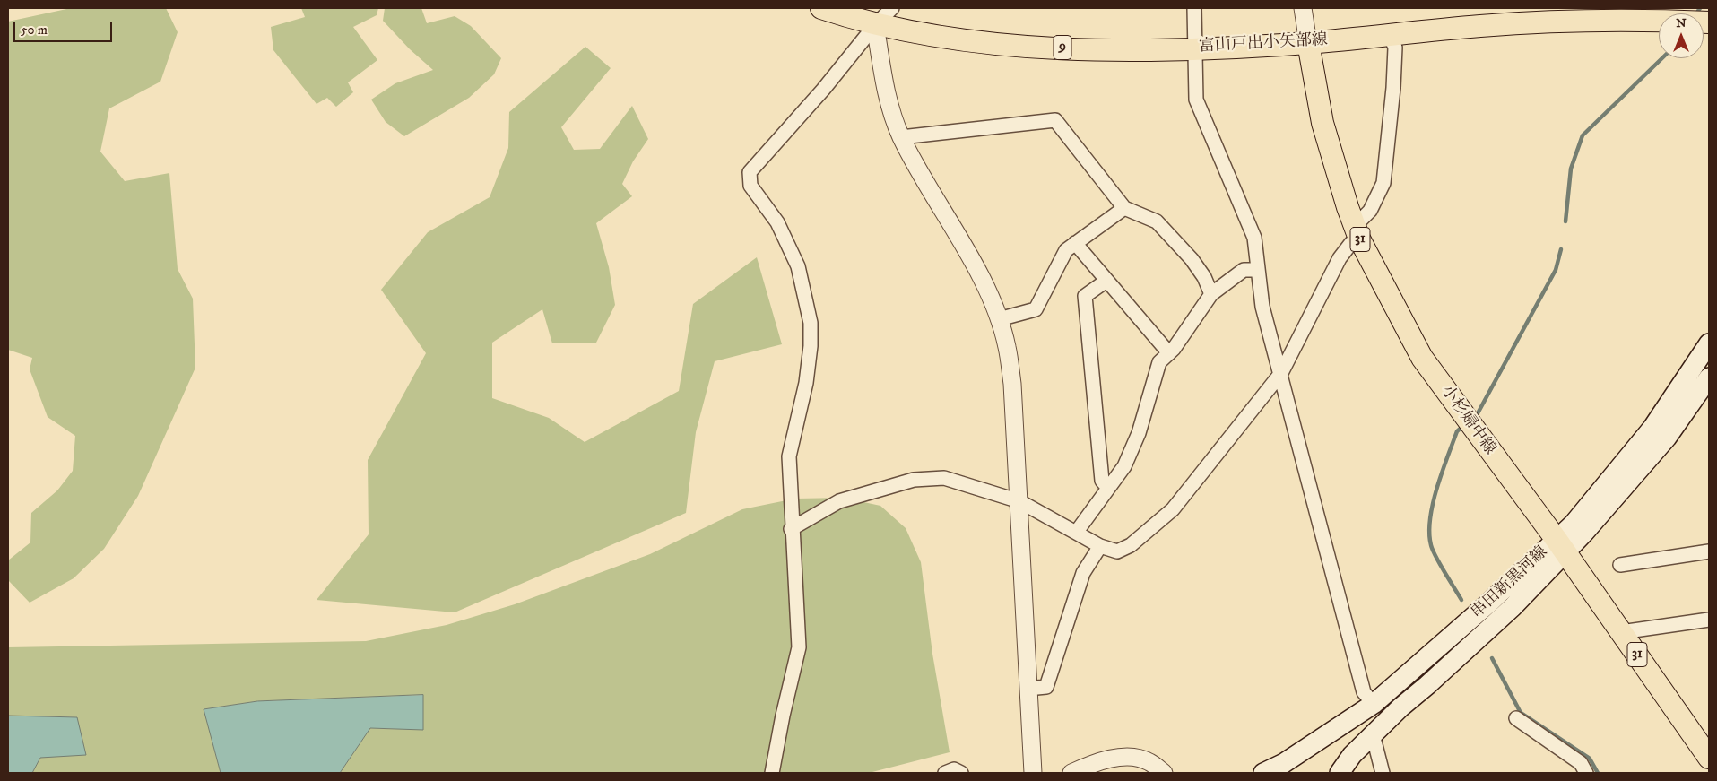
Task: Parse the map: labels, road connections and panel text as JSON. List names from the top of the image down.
{
  "streets": {
    "main road": [
      "富山戸出小矢部線",
      "9",
      "31",
      "小杉婦中線",
      "串田新黒河線"
    ]
  },
  "crossings": [
    ["富山戸出小矢部線", "小杉婦中線"],
    ["小杉婦中線", "串田新黒河線"]
  ],
  "scale_bar": "50 m",
  "north": "top"
}
